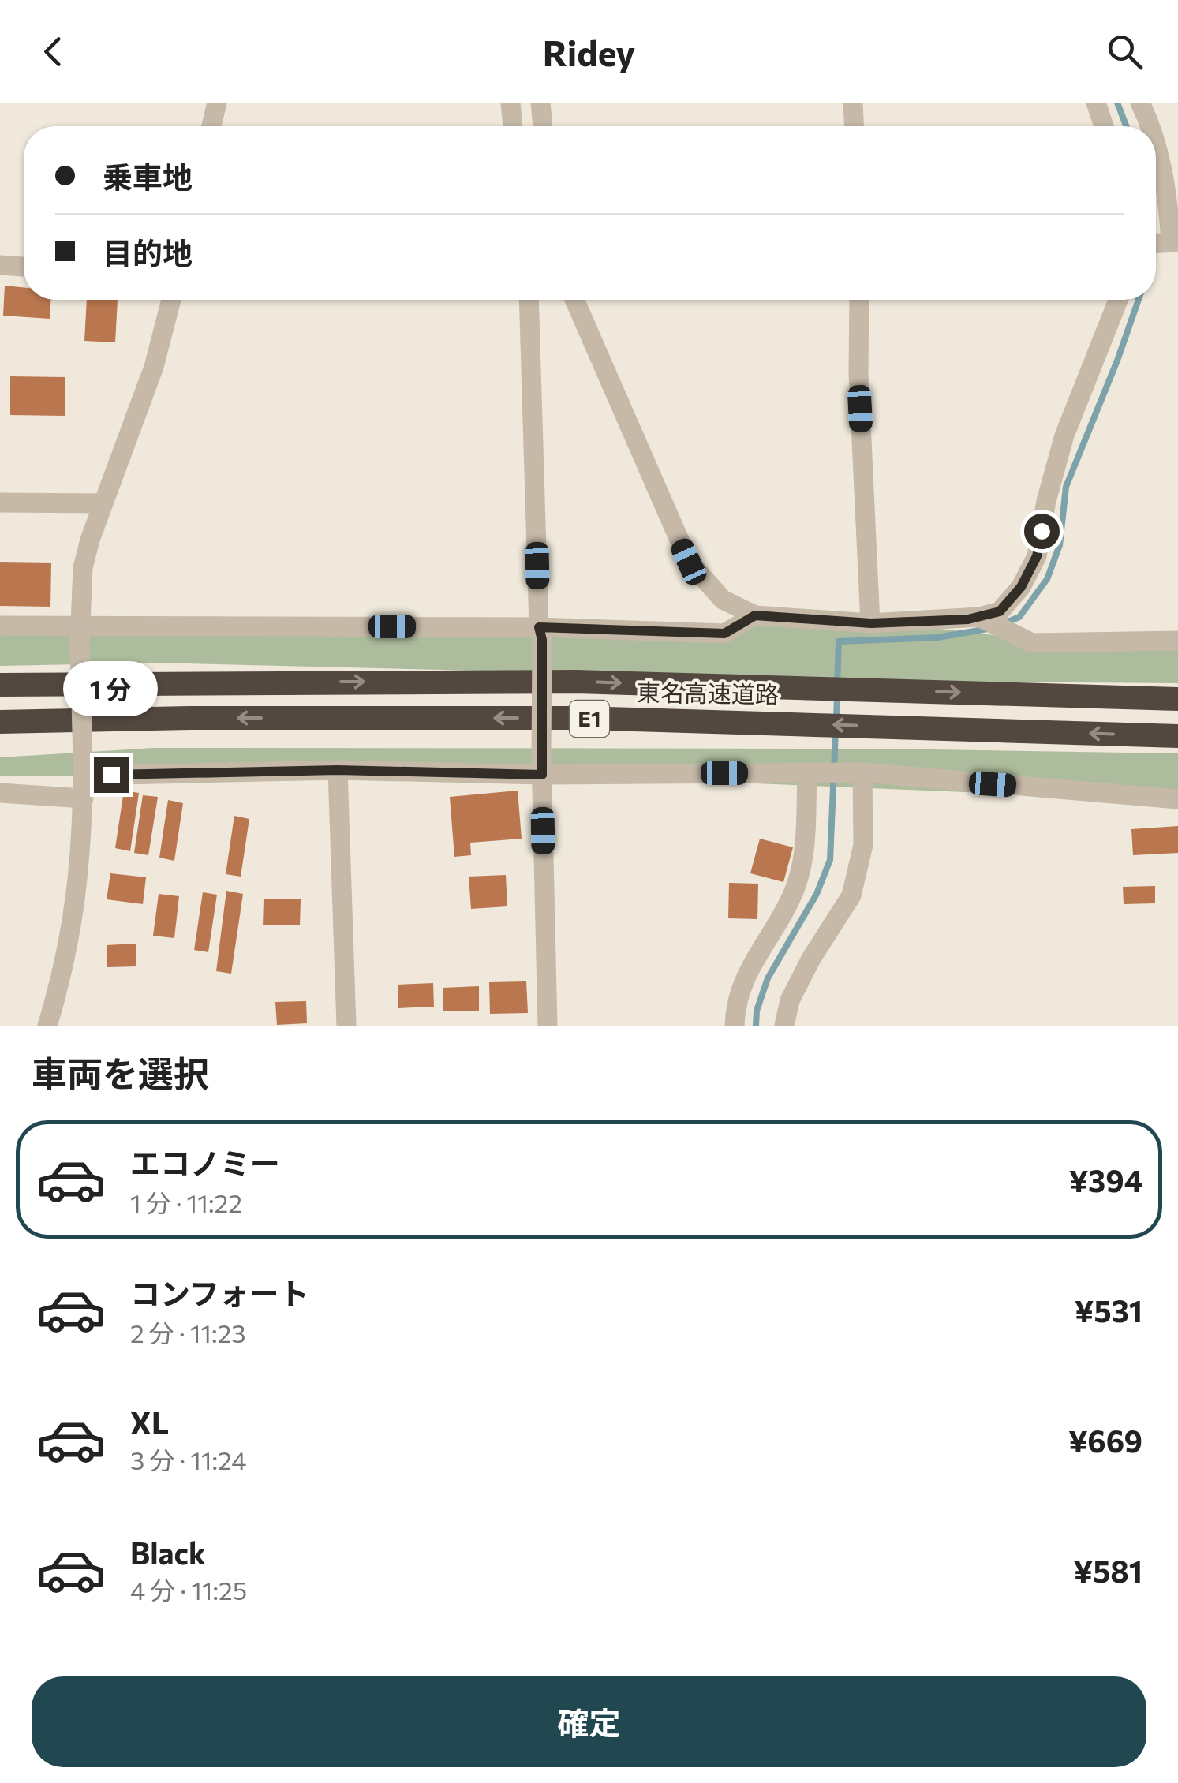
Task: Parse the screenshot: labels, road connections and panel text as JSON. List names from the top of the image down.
{
  "streets": {
    "highway": ["東名高速道路", "E1"]
  },
  "page": {
    "header": "Ridey",
    "banner": ["乗車地", "目的地"],
    "bubble": "1 分",
    "heading": "車両を選択",
    "list": [
      {
        "name": "エコノミー",
        "note": "1 分 · 11:22",
        "value": "¥394"
      },
      {
        "name": "コンフォート",
        "note": "2 分 · 11:23",
        "value": "¥531"
      },
      {
        "name": "XL",
        "note": "3 分 · 11:24",
        "value": "¥669"
      },
      {
        "name": "Black",
        "note": "4 分 · 11:25",
        "value": "¥581"
      }
    ],
    "buttons": "確定"
  }
}
